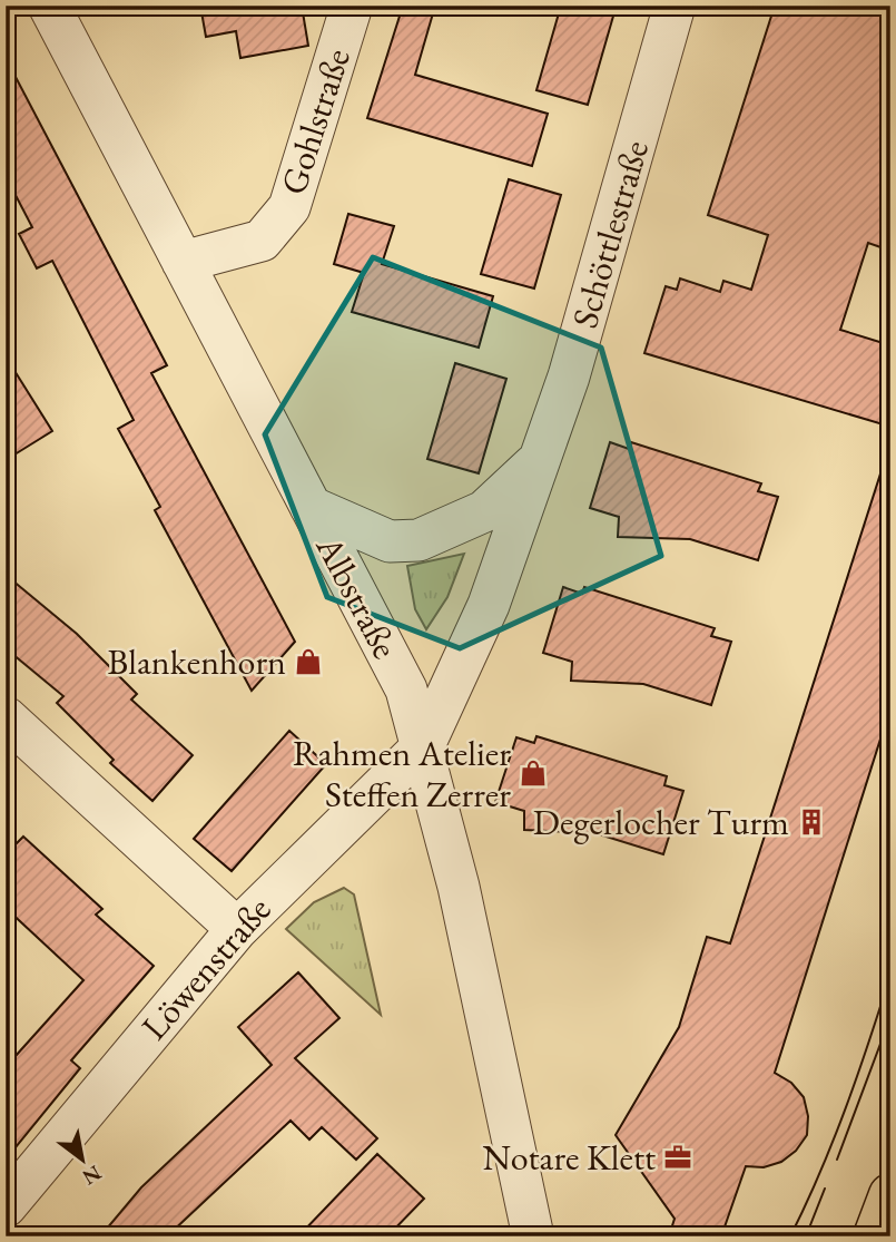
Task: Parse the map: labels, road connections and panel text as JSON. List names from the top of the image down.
{
  "streets": {
    "street": [
      "Gohlstraße",
      "Schöttlestraße",
      "Albstraße",
      "Löwenstraße"
    ]
  },
  "crossings": [
    ["Gohlstraße", "Albstraße"],
    ["Schöttlestraße", "Albstraße"],
    ["Schöttlestraße", "Löwenstraße"],
    ["Albstraße", "Löwenstraße"]
  ],
  "places": {
    "shop": ["Blankenhorn", "Rahmen Atelier Steffen Zerrer"],
    "building": ["Degerlocher Turm"],
    "office": ["Notare Klett"]
  },
  "north": "bottom right"
}
